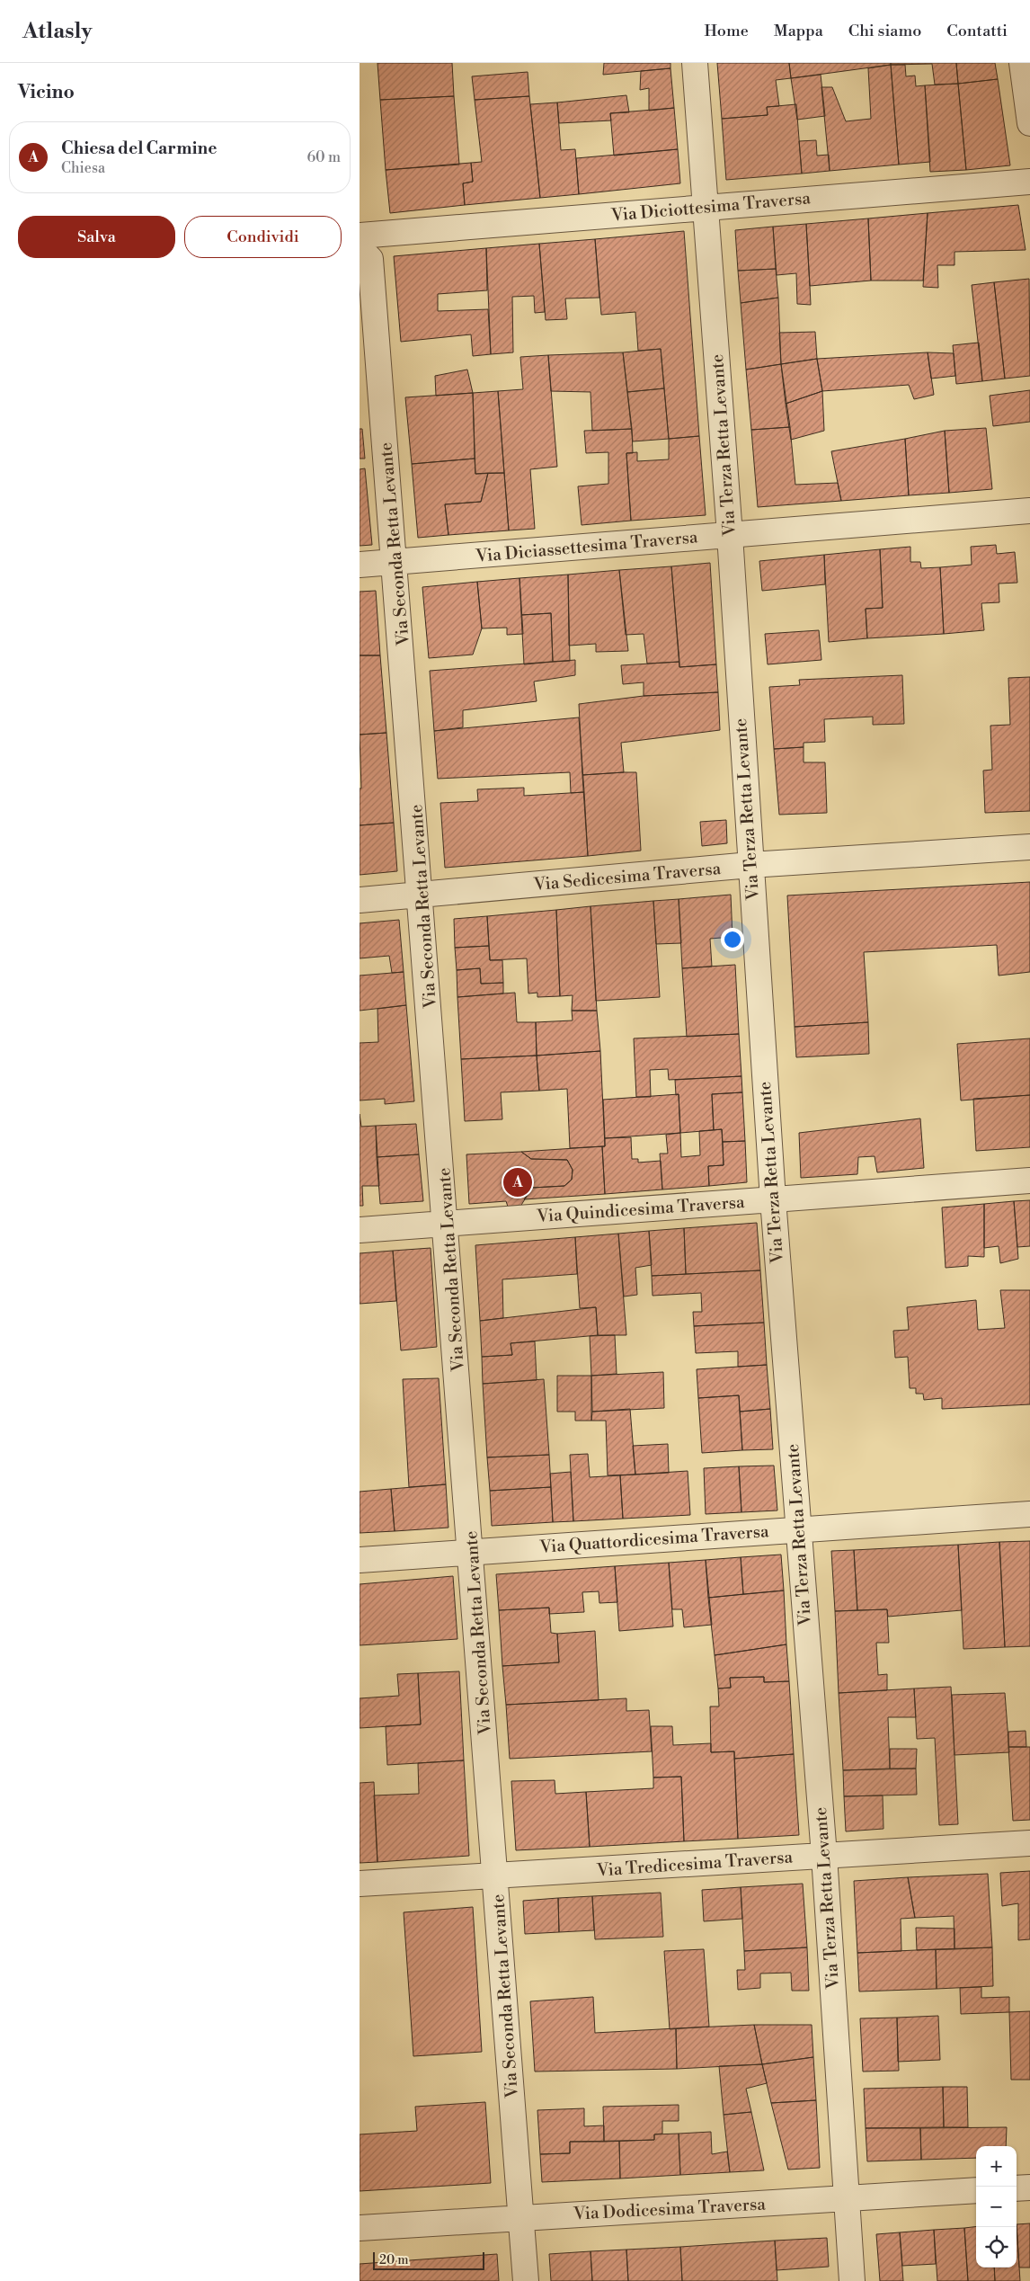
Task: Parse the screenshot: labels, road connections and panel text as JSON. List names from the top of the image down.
{
  "streets": {
    "street": [
      "Via Diciottesima Traversa",
      "Via Terza Retta Levante",
      "Via Seconda Retta Levante",
      "Via Diciassettesima Traversa",
      "Via Sedicesima Traversa",
      "Via Quindicesima Traversa",
      "Via Quattordicesima Traversa",
      "Via Tredicesima Traversa",
      "Via Dodicesima Traversa"
    ]
  },
  "crossings": [
    ["Via Diciottesima Traversa", "Via Terza Retta Levante"],
    ["Via Terza Retta Levante", "Via Diciassettesima Traversa"],
    ["Via Terza Retta Levante", "Via Sedicesima Traversa"],
    ["Via Terza Retta Levante", "Via Quindicesima Traversa"],
    ["Via Terza Retta Levante", "Via Quattordicesima Traversa"],
    ["Via Terza Retta Levante", "Via Tredicesima Traversa"],
    ["Via Terza Retta Levante", "Via Dodicesima Traversa"],
    ["Via Seconda Retta Levante", "Via Diciassettesima Traversa"],
    ["Via Seconda Retta Levante", "Via Sedicesima Traversa"],
    ["Via Seconda Retta Levante", "Via Quindicesima Traversa"],
    ["Via Seconda Retta Levante", "Via Quattordicesima Traversa"],
    ["Via Seconda Retta Levante", "Via Tredicesima Traversa"],
    ["Via Seconda Retta Levante", "Via Dodicesima Traversa"]
  ],
  "scale_bar": "20 m",
  "page": {
    "header": "Atlasly",
    "nav": [
      "Home",
      "Mappa",
      "Chi siamo",
      "Contatti"
    ],
    "heading": "Vicino",
    "list": [
      {
        "mark": "A",
        "name": "Chiesa del Carmine",
        "note": "Chiesa",
        "value": "60 m"
      }
    ],
    "buttons": ["Salva", "Condividi"],
    "pins": "A",
    "map_buttons": ["+", "−"],
    "scale": "20 m"
  }
}
